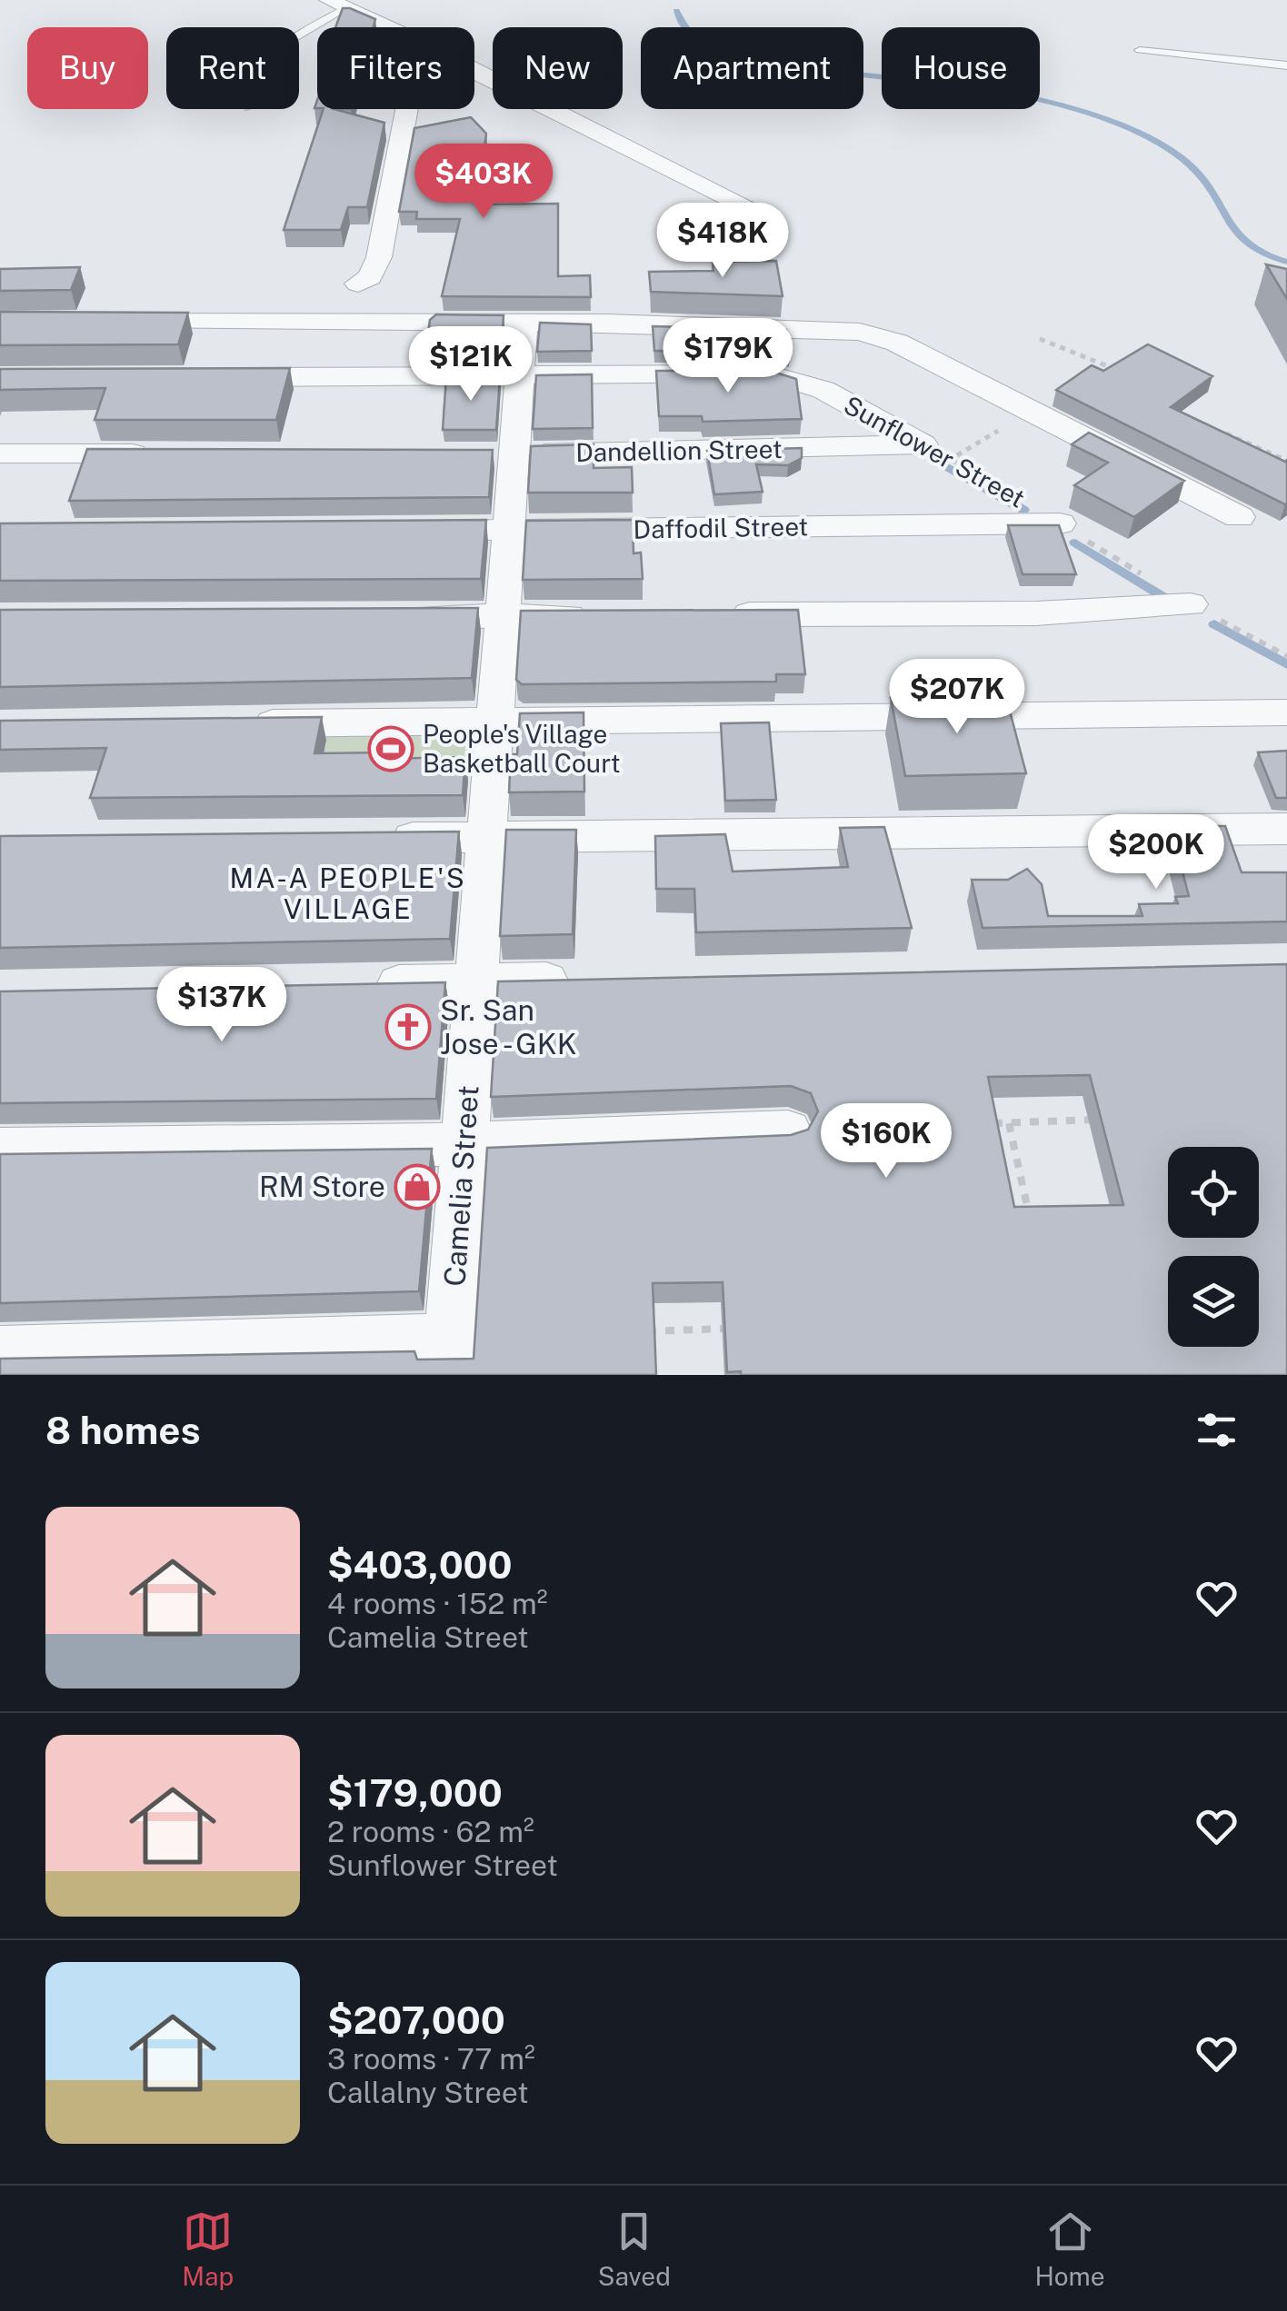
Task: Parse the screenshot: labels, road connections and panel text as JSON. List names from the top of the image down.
{
  "streets": {
    "street": [
      "Dandellion Street",
      "Sunflower Street",
      "Daffodil Street",
      "Camelia Street"
    ]
  },
  "crossings": [
    ["Dandellion Street", "Sunflower Street"],
    ["Sunflower Street", "Daffodil Street"],
    ["Daffodil Street", "Camelia Street"]
  ],
  "districts": ["MA-A PEOPLE'S VILLAGE"],
  "places": {
    "sports": ["People's Village Basketball Court"],
    "church": ["Sr. San Jose - GKK"],
    "shop": ["RM Store"]
  },
  "page": {
    "chip": [
      "Buy",
      "Rent",
      "Filters",
      "New",
      "Apartment",
      "House"
    ],
    "price": [
      "$403K",
      "$418K",
      "$179K",
      "$121K",
      "$207K",
      "$200K",
      "$137K",
      "$160K"
    ],
    "heading": "8 homes",
    "list": [
      {
        "name": "$403,000",
        "note": "4 rooms · 152 m² · Camelia Street"
      },
      {
        "name": "$179,000",
        "note": "2 rooms · 62 m² · Sunflower Street"
      },
      {
        "name": "$207,000",
        "note": "3 rooms · 77 m² · Callalny Street"
      }
    ],
    "tabs": ["Map", "Saved", "Home"]
  }
}
